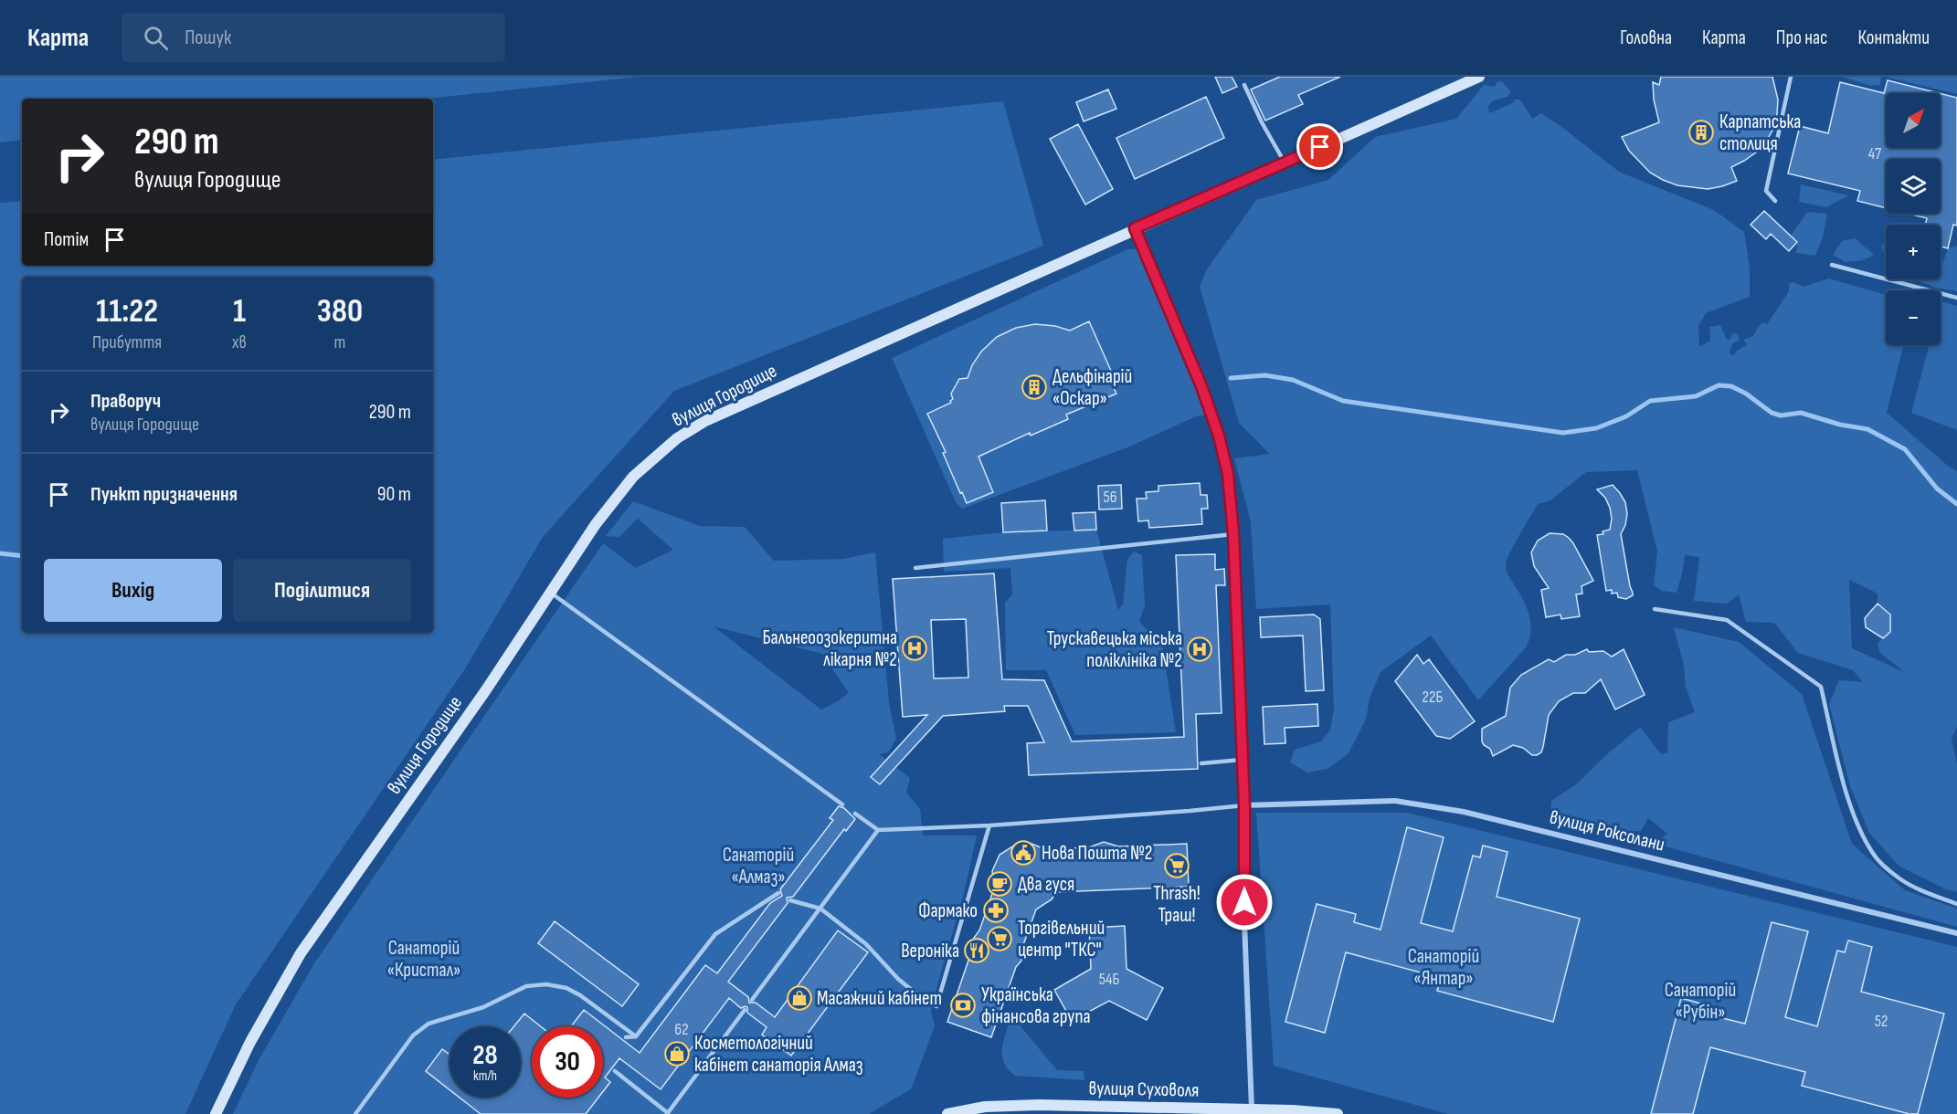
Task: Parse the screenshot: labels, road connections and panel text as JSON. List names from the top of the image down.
{
  "streets": {
    "street": ["вулиця Городище", "вулиця Роксолани", "вулиця Суховоля"]
  },
  "parks": [
    "Санаторій «Алмаз»",
    "Санаторій «Кристал»",
    "Санаторій «Янтар»",
    "Санаторій «Рубін»"
  ],
  "places": {
    "building": ["Карпатська столиця", "Дельфінарій «Оскар»"],
    "hospital": ["Бальнеоозокеритна лікарня №2", "Трускавецька міська поліклініка №2"],
    "public building": ["Нова Пошта №2"],
    "supermarket": ["Thrash! Траш!", "Торгівельний центр \"ТКС\""],
    "cafe": ["Два гуся"],
    "pharmacy": ["Фармако"],
    "restaurant": ["Вероніка"],
    "shop": ["Масажний кабінет", "Косметологічний кабінет санаторія Алмаз"],
    "bank": ["Українська фінансова група"]
  },
  "house_numbers": [
    "47",
    "56",
    "22Б",
    "54Б",
    "52",
    "62"
  ],
  "north": "top right",
  "page": {
    "header": "Карта",
    "search": "Пошук",
    "nav": [
      "Головна",
      "Карта",
      "Про нас",
      "Контакти"
    ],
    "map_buttons": ["+", "−"],
    "turn": ["290 m", "вулиця Городище"],
    "then": "Потім",
    "eta": [
      "11:22",
      "Прибуття",
      "1",
      "хв",
      "380",
      "m"
    ],
    "list": [
      {
        "name": "Праворуч",
        "note": "вулиця Городище",
        "value": "290 m"
      },
      {
        "name": "Пункт призначення",
        "value": "90 m"
      }
    ],
    "buttons": ["Вихід", "Поділитися"],
    "speed": "28 km/h",
    "limit": "30"
  }
}
